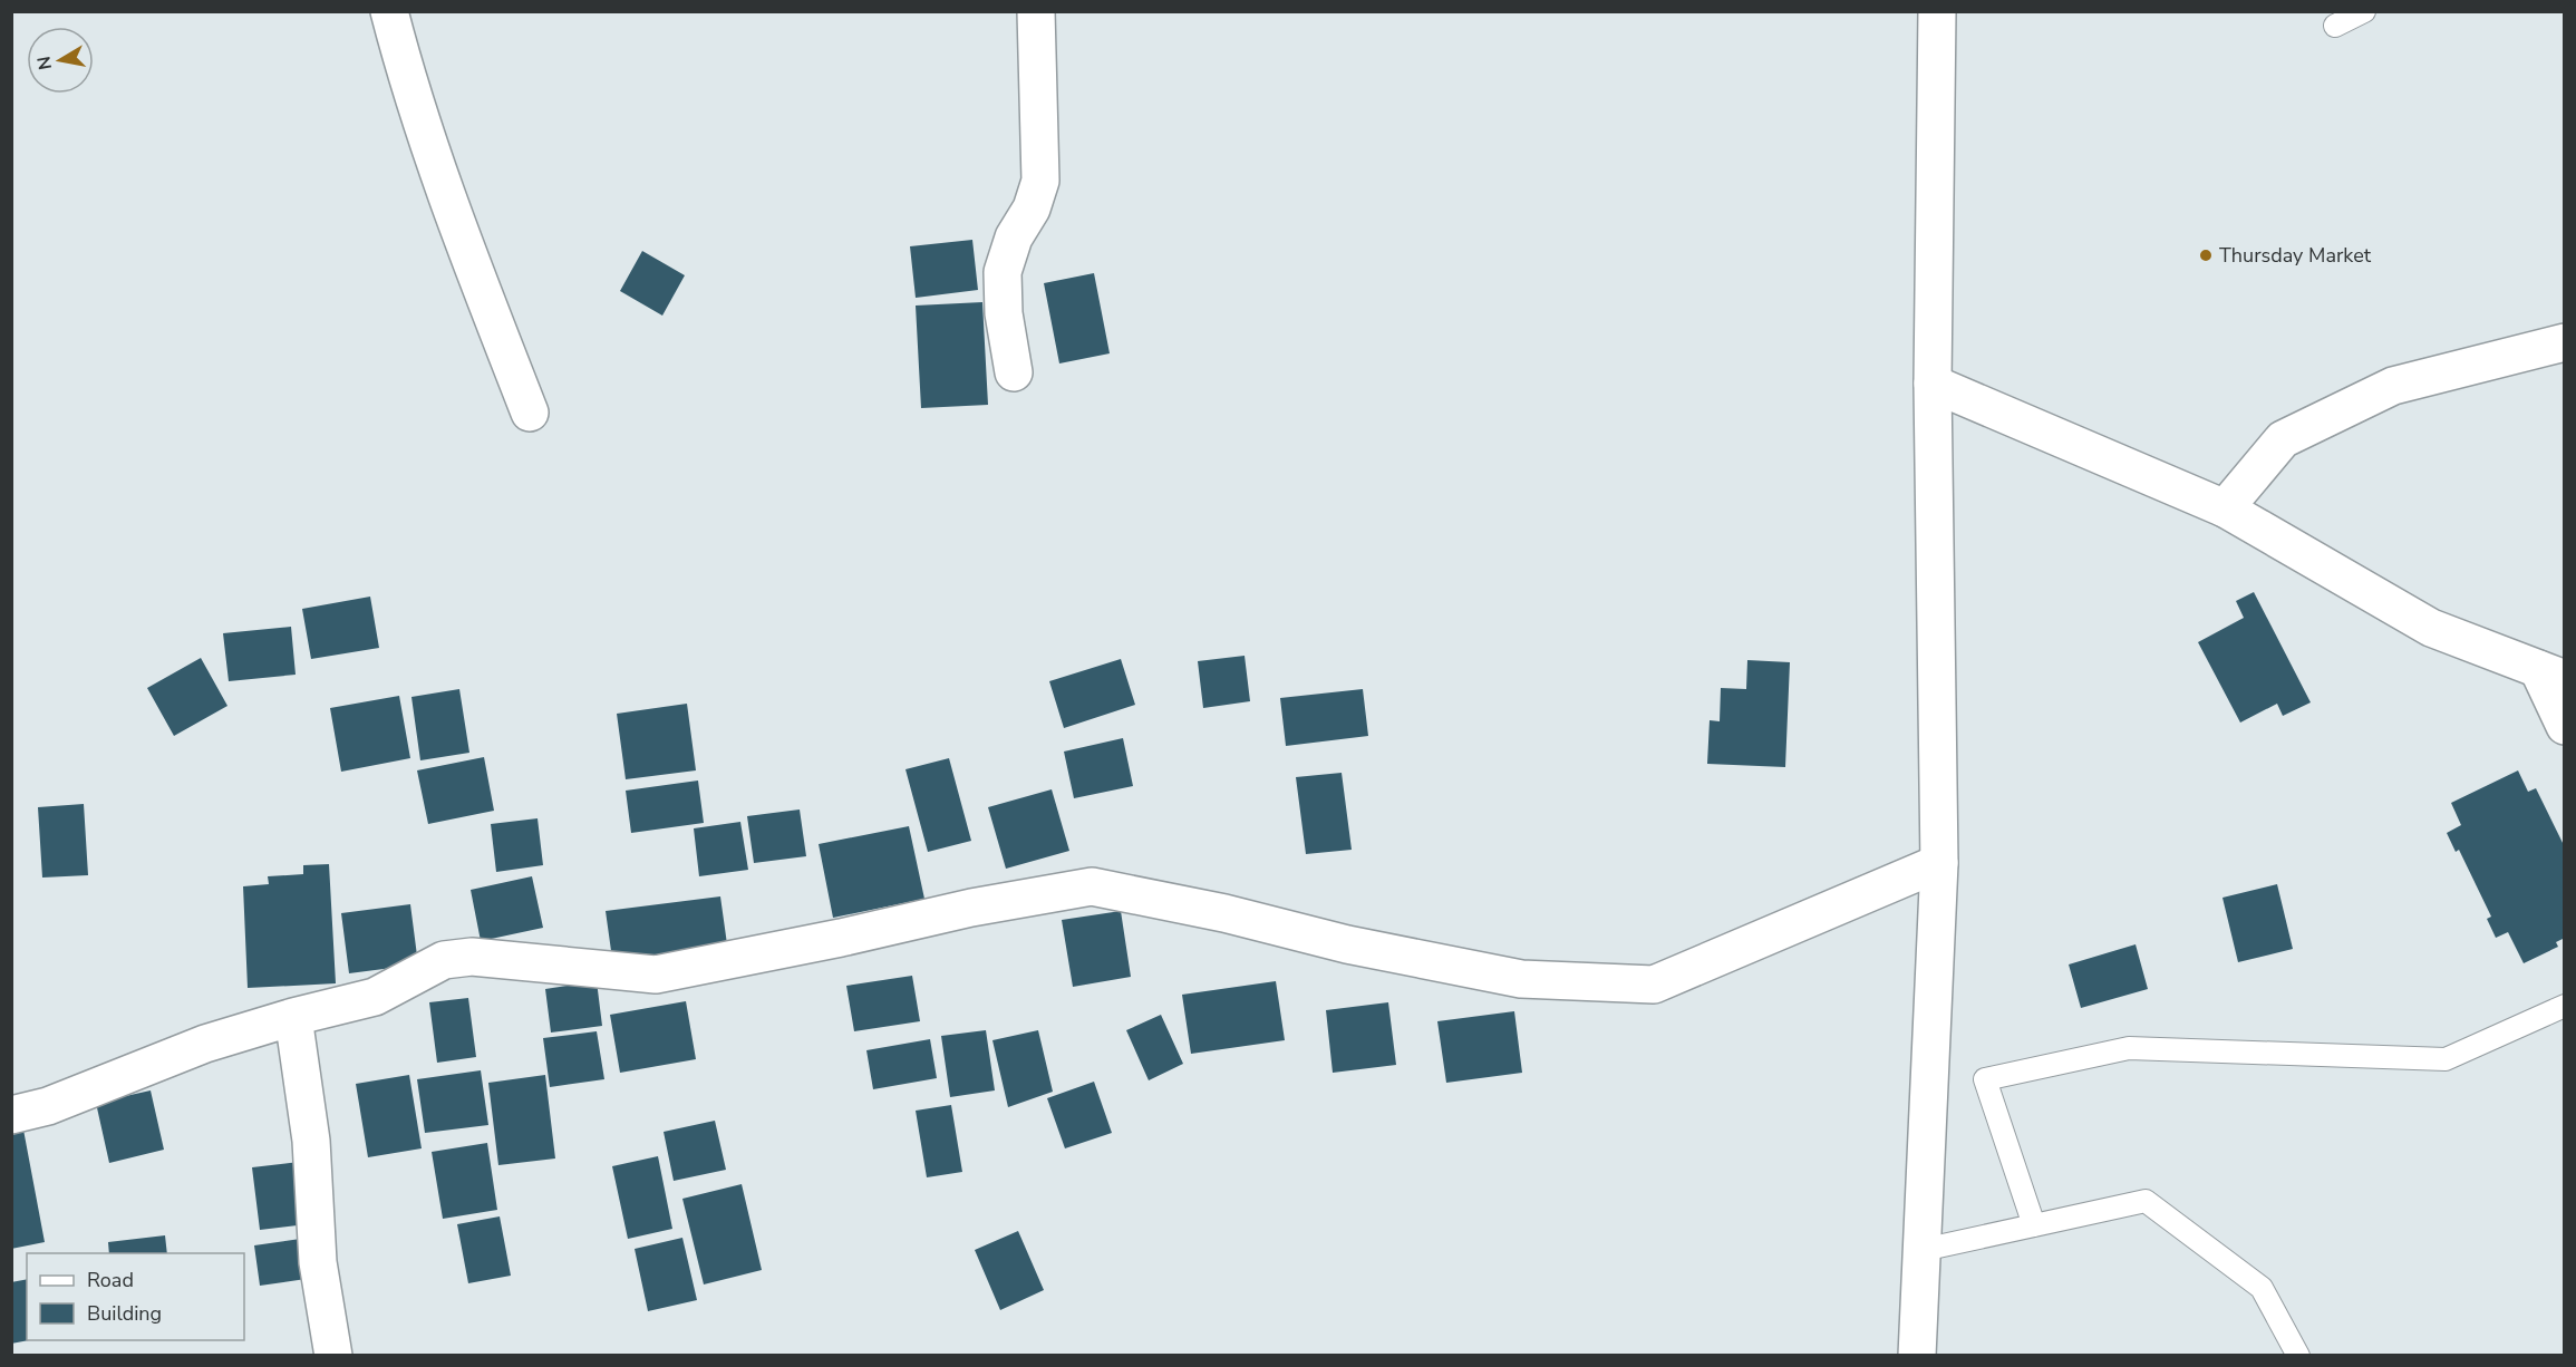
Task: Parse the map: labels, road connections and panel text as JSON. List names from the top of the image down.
{
  "places": ["Thursday Market"],
  "legend": ["Road", "Building"],
  "north": "left"
}
